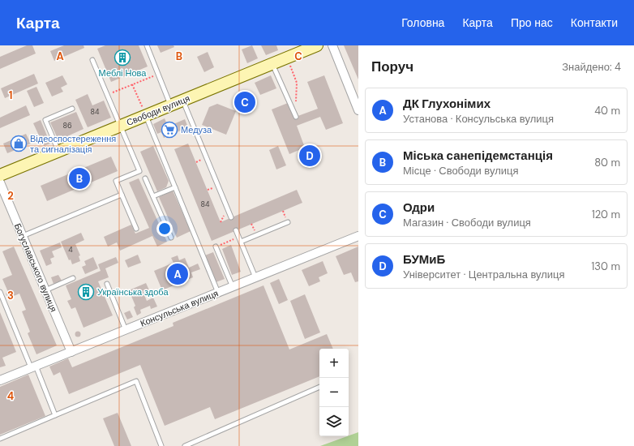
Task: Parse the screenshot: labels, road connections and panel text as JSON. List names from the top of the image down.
{
  "streets": {
    "main road": ["Свободи вулиця"],
    "street": ["Богуславського вулиця", "Консульська вулиця"]
  },
  "crossings": [
    ["Богуславського вулиця", "Консульська вулиця"]
  ],
  "places": {
    "building": ["Меблі Нова", "Українська здоба"],
    "supermarket": ["Медуза"],
    "shop": ["Відеоспостереження та сигналізація"]
  },
  "house_numbers": [
    "84",
    "86",
    "84",
    "4"
  ],
  "page": {
    "header": "Карта",
    "nav": [
      "Головна",
      "Карта",
      "Про нас",
      "Контакти"
    ],
    "heading": ["Поруч", "Знайдено: 4"],
    "list": [
      {
        "mark": "A",
        "name": "ДК Глухонімих",
        "note": "Установа · Консульська вулиця",
        "value": "40 m"
      },
      {
        "mark": "B",
        "name": "Міська санепідемстанція",
        "note": "Місце · Свободи вулиця",
        "value": "80 m"
      },
      {
        "mark": "C",
        "name": "Одри",
        "note": "Магазин · Свободи вулиця",
        "value": "120 m"
      },
      {
        "mark": "D",
        "name": "БУМиБ",
        "note": "Університет · Центральна вулиця",
        "value": "130 m"
      }
    ],
    "pins": [
      "C",
      "D",
      "B",
      "A"
    ],
    "map_buttons": ["+", "−"]
  },
  "grid": {
    "columns": ["A", "B", "C"],
    "rows": [
      "1",
      "2",
      "3",
      "4"
    ]
  }
}
